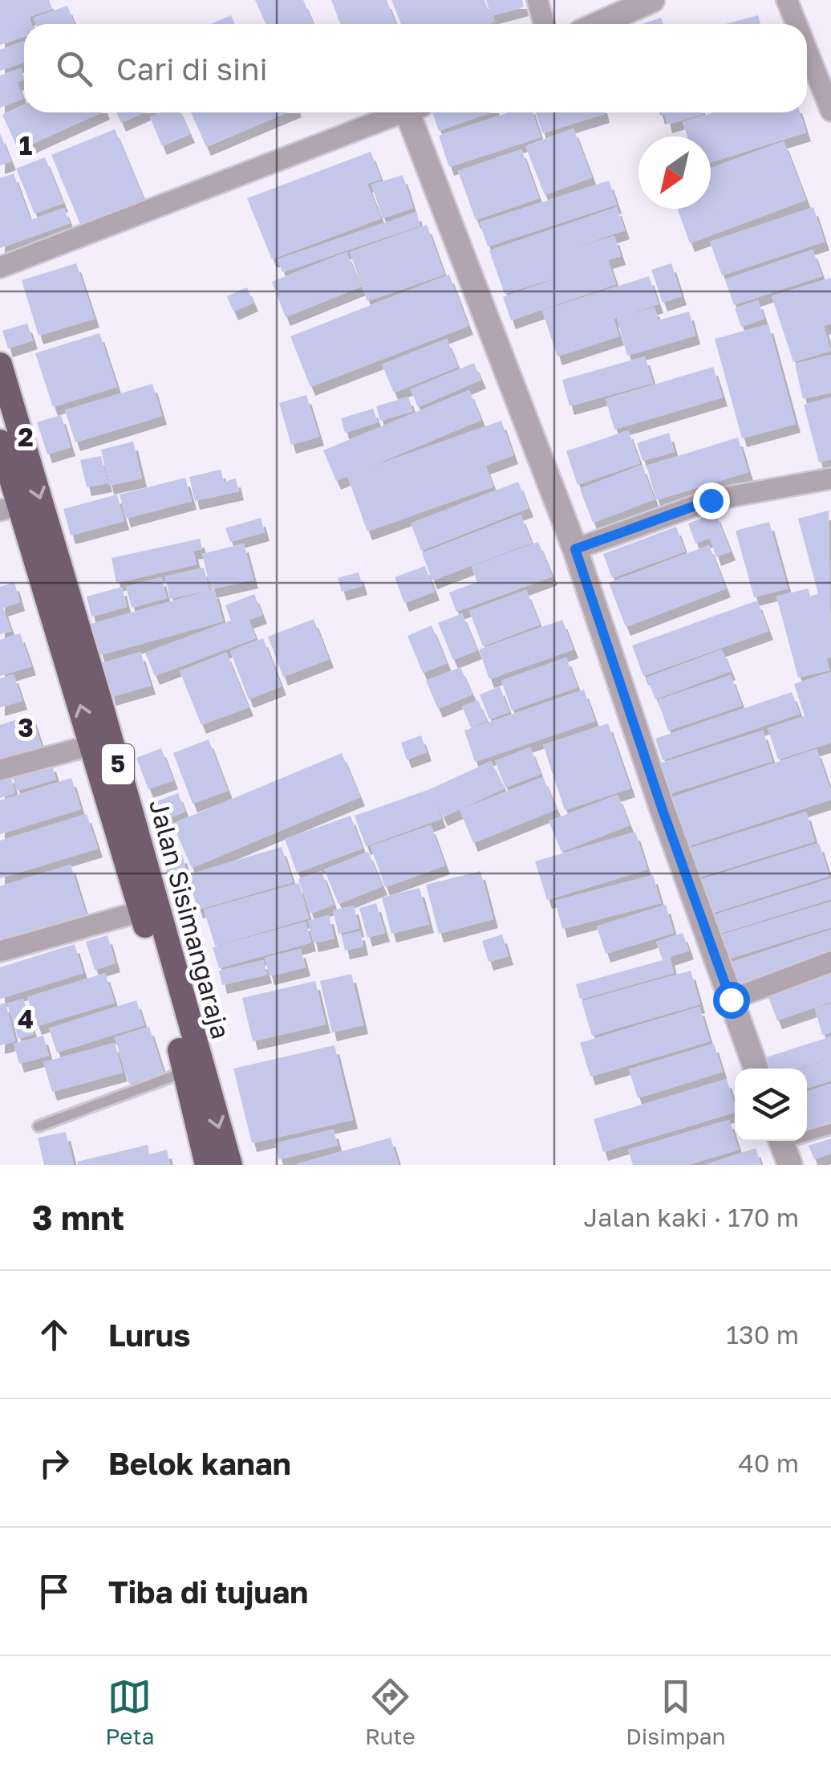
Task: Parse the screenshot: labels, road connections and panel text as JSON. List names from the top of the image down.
{
  "streets": {
    "highway": ["5", "Jalan Sisimangaraja"]
  },
  "north": "bottom left",
  "page": {
    "search": "Cari di sini",
    "heading": ["3 mnt", "Jalan kaki · 170 m"],
    "list": [
      ["Lurus", "130 m"],
      ["Belok kanan", "40 m"],
      "Tiba di tujuan"
    ],
    "nav": ["Peta", "Rute", "Disimpan"]
  },
  "grid": {
    "rows": [
      "1",
      "2",
      "3",
      "4"
    ]
  }
}
